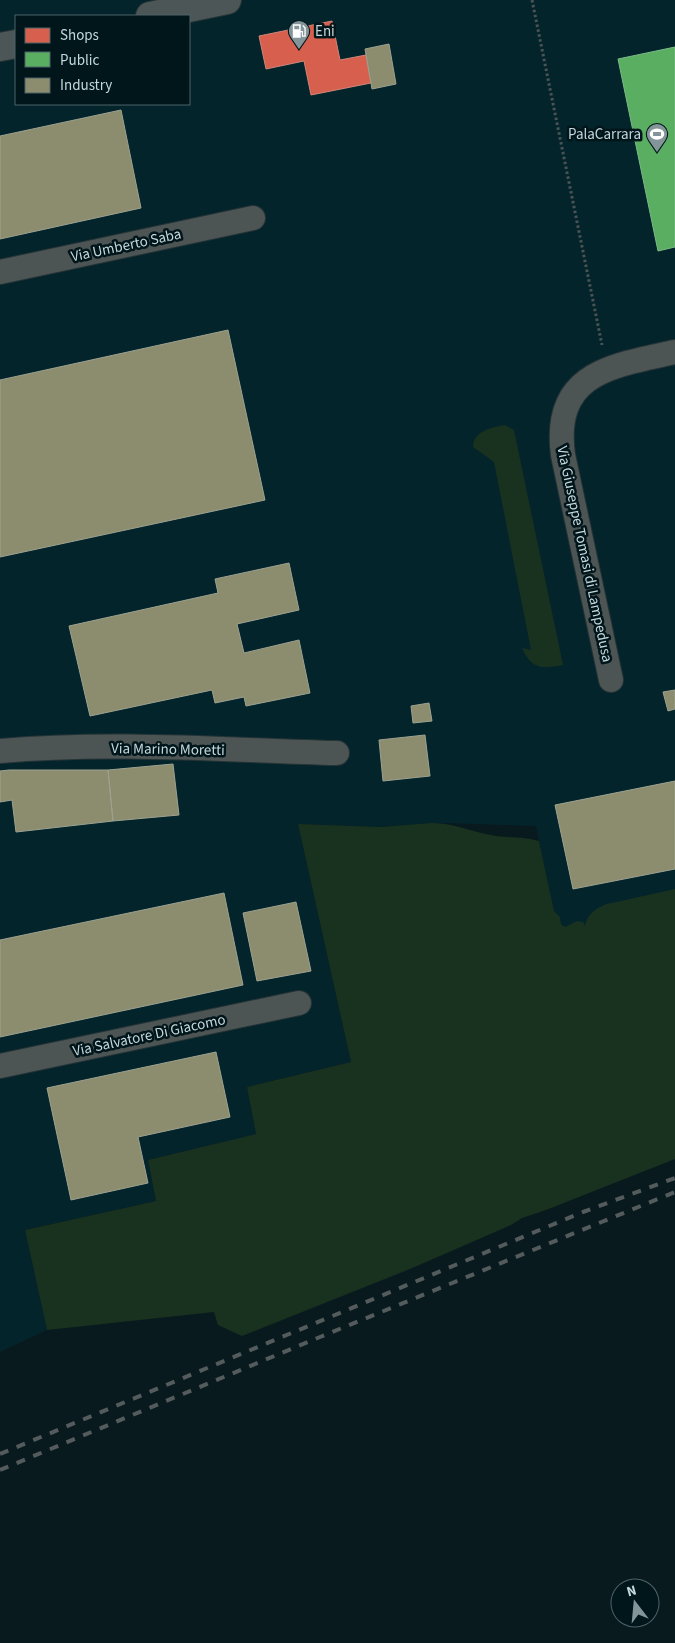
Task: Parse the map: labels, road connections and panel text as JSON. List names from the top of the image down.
{
  "streets": {
    "street": [
      "Via Umberto Saba",
      "Via Giuseppe Tomasi di Lampedusa",
      "Via Marino Moretti",
      "Via Salvatore Di Giacomo"
    ]
  },
  "places": {
    "fuel station": ["Eni"],
    "sports": ["PalaCarrara"]
  },
  "legend": ["Shops", "Public", "Industry"],
  "north": "top"
}
